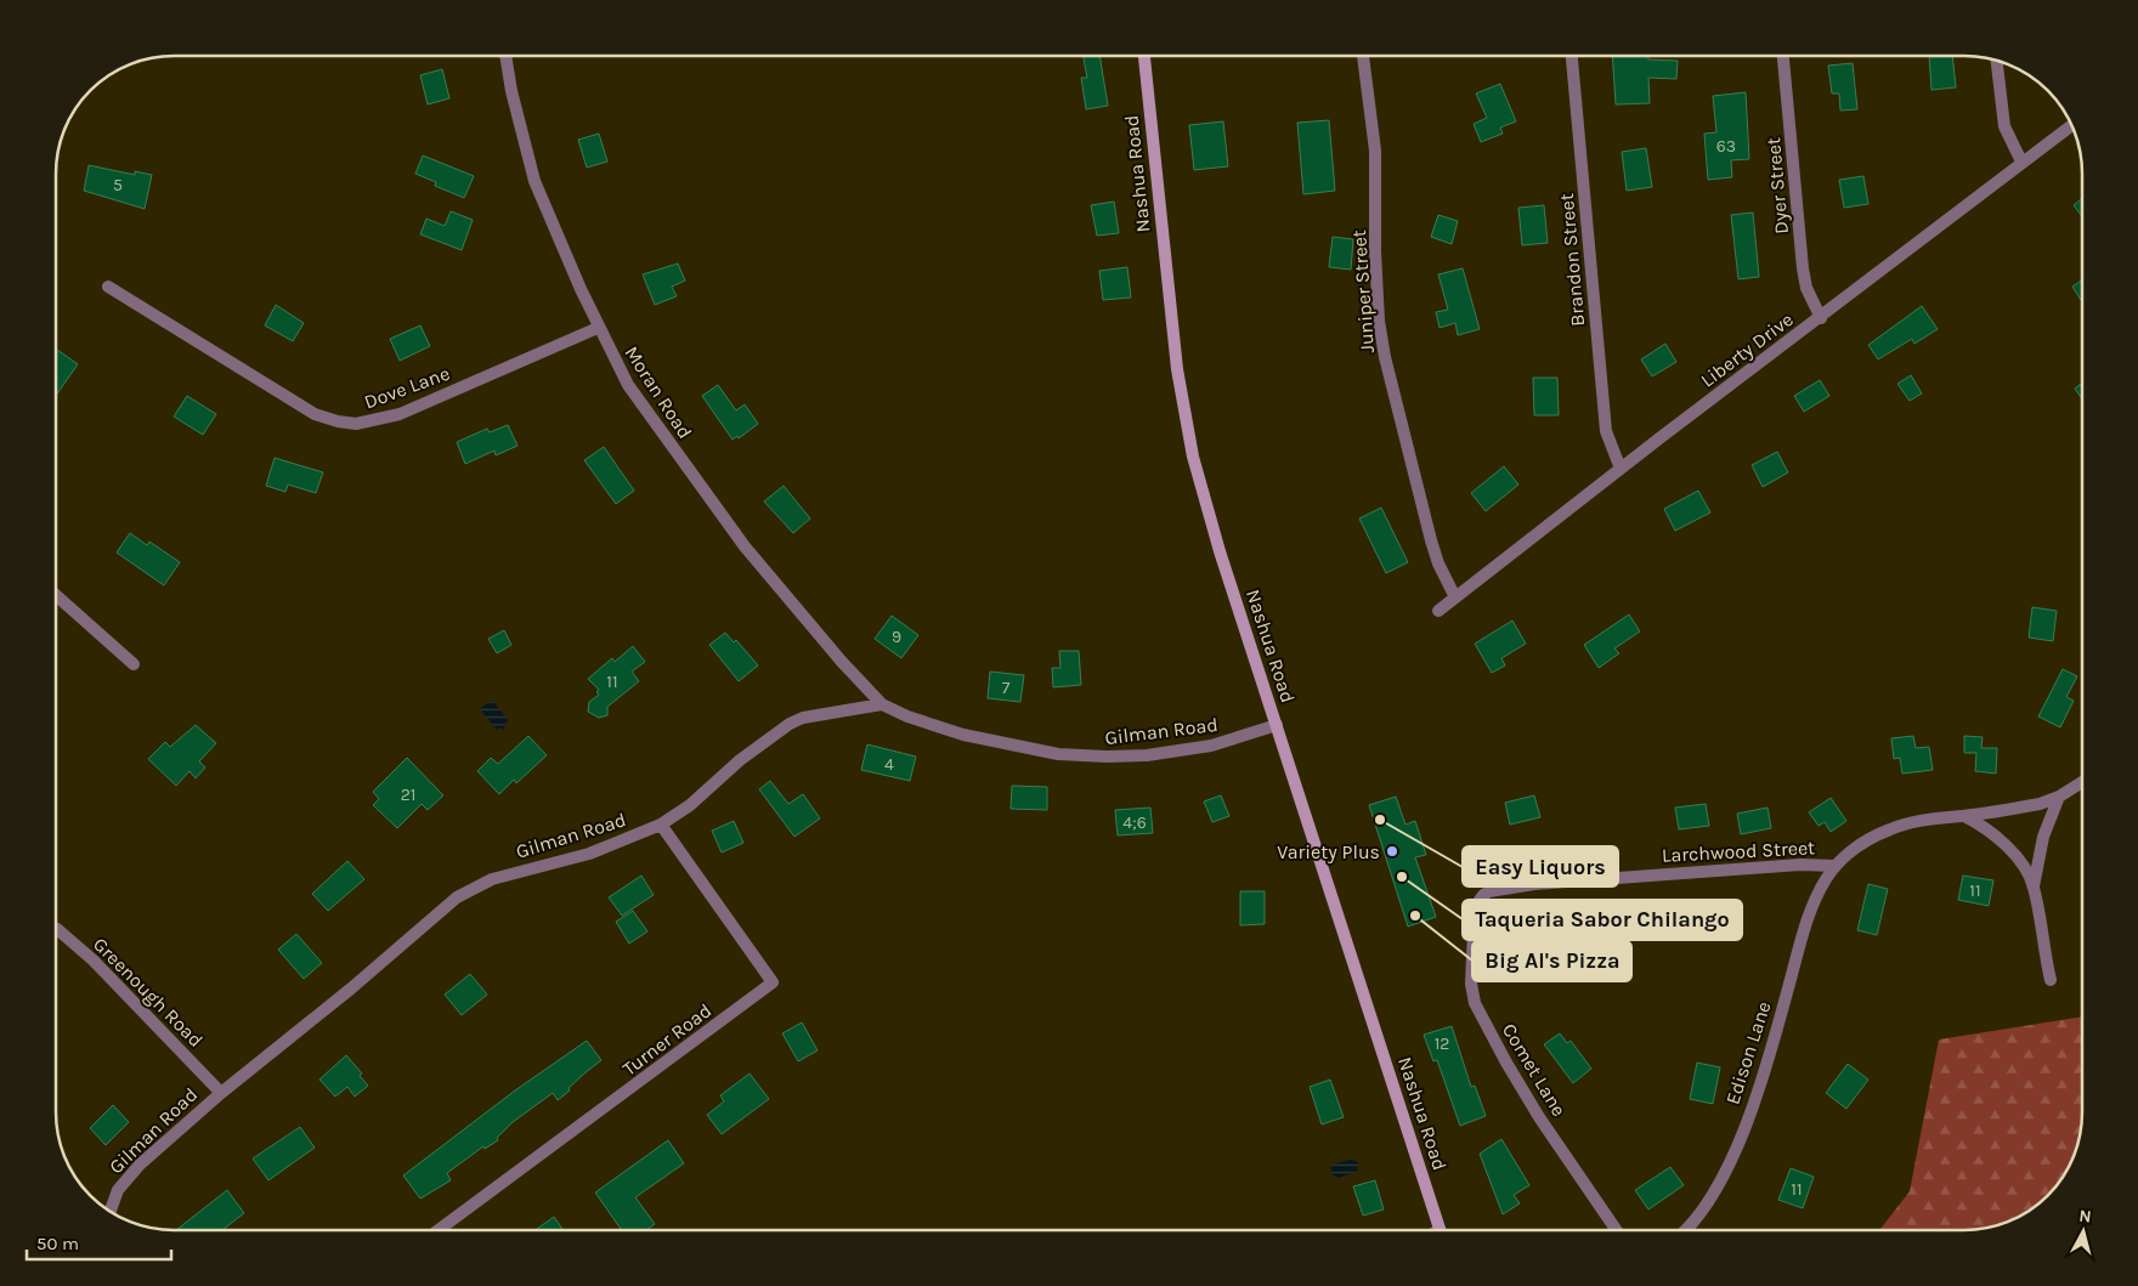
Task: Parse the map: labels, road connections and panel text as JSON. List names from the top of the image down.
{
  "streets": {
    "main road": ["Nashua Road"],
    "street": [
      "Dyer Street",
      "Brandon Street",
      "Juniper Street",
      "Liberty Drive",
      "Dove Lane",
      "Moran Road",
      "Gilman Road",
      "Larchwood Street",
      "Greenough Road",
      "Turner Road",
      "Edison Lane",
      "Comet Lane"
    ]
  },
  "crossings": [
    ["Nashua Road", "Gilman Road"],
    ["Dyer Street", "Liberty Drive"],
    ["Brandon Street", "Liberty Drive"],
    ["Juniper Street", "Liberty Drive"],
    ["Dove Lane", "Moran Road"],
    ["Moran Road", "Gilman Road"],
    ["Gilman Road", "Greenough Road"],
    ["Gilman Road", "Turner Road"],
    ["Larchwood Street", "Edison Lane"],
    ["Larchwood Street", "Comet Lane"]
  ],
  "places": [
    "Easy Liquors",
    "Variety Plus",
    "Taqueria Sabor Chilango",
    "Big Al's Pizza"
  ],
  "house_numbers": [
    "63",
    "5",
    "9",
    "11",
    "7",
    "4",
    "21",
    "4;6",
    "11",
    "12",
    "11"
  ],
  "scale_bar": "50 m",
  "north": "top"
}
